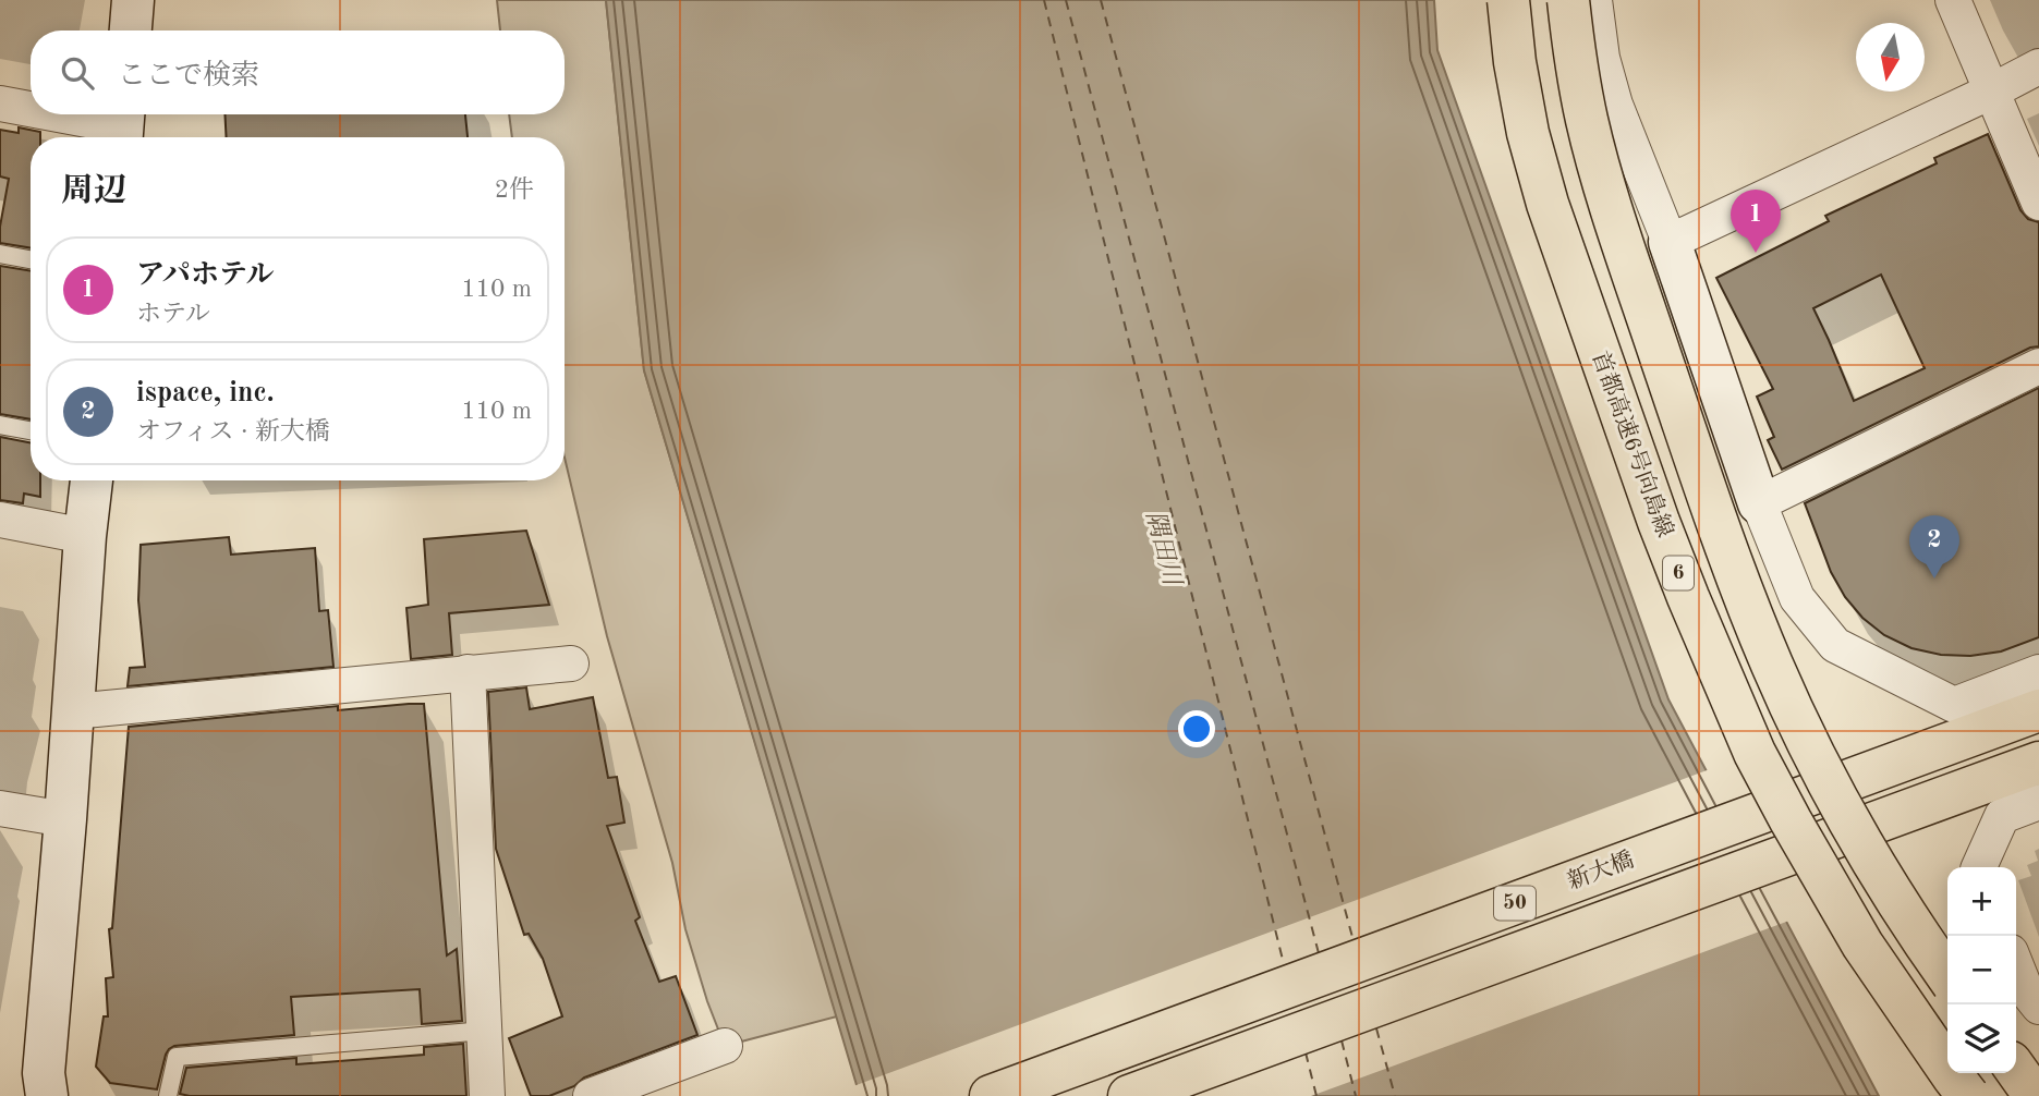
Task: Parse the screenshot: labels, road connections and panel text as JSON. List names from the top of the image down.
{
  "streets": {
    "main road": [
      "首都高速6号向島線",
      "6",
      "新大橋",
      "50"
    ]
  },
  "water": ["隅田川"],
  "north": "bottom",
  "page": {
    "search": "ここで検索",
    "heading": ["周辺", "2件"],
    "pins": ["1", "2"],
    "list": [
      {
        "mark": "1",
        "name": "アパホテル",
        "note": "ホテル",
        "value": "110 m"
      },
      {
        "mark": "2",
        "name": "ispace, inc.",
        "note": "オフィス · 新大橋",
        "value": "110 m"
      }
    ],
    "map_buttons": ["+", "−"]
  }
}
